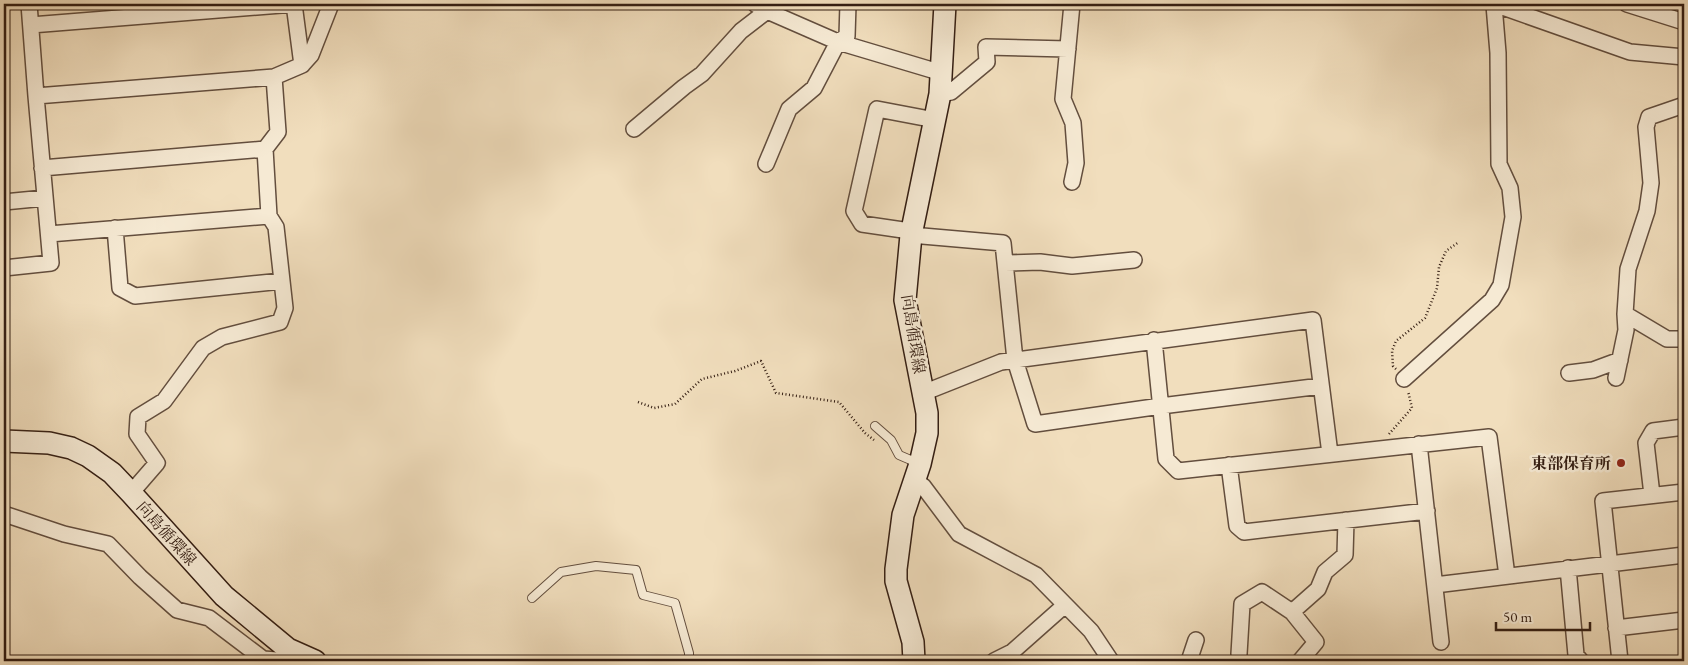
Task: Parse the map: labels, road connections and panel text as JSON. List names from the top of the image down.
{
  "streets": {
    "main road": ["向島循環線"]
  },
  "places": ["東部保育所"],
  "scale_bar": "50 m"
}
